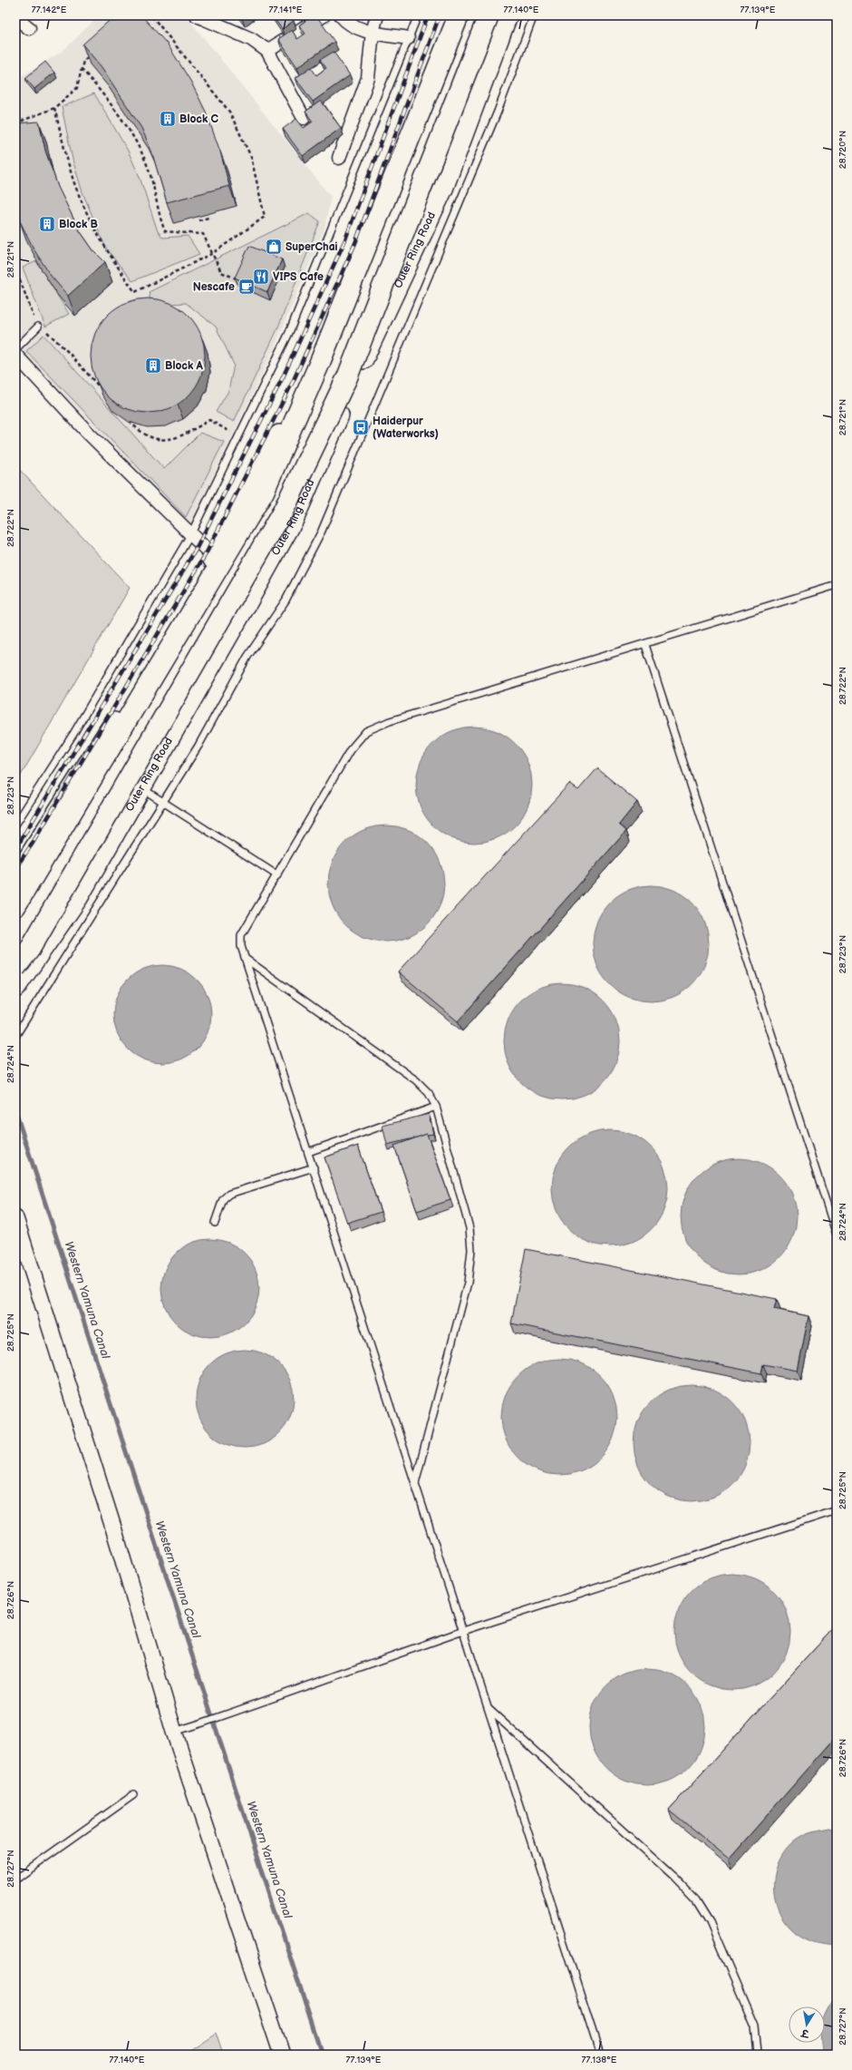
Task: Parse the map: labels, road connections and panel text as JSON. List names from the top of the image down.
{
  "streets": {
    "highway": ["Outer Ring Road"]
  },
  "water": ["Western Yamuna Canal"],
  "places": {
    "building": ["Block C", "Block B", "Block A"],
    "shop": ["SuperChai"],
    "restaurant": ["VIPS Cafe"],
    "cafe": ["Nescafe"],
    "bus stop": ["Haiderpur (Waterworks)"]
  },
  "north": "bottom",
  "coordinates": [
    "77.142°E",
    "77.141°E",
    "77.140°E",
    "77.139°E",
    "28.720°N",
    "28.721°N",
    "28.722°N",
    "28.723°N",
    "28.724°N",
    "28.725°N",
    "28.726°N",
    "28.727°N",
    "77.138°E"
  ]
}
